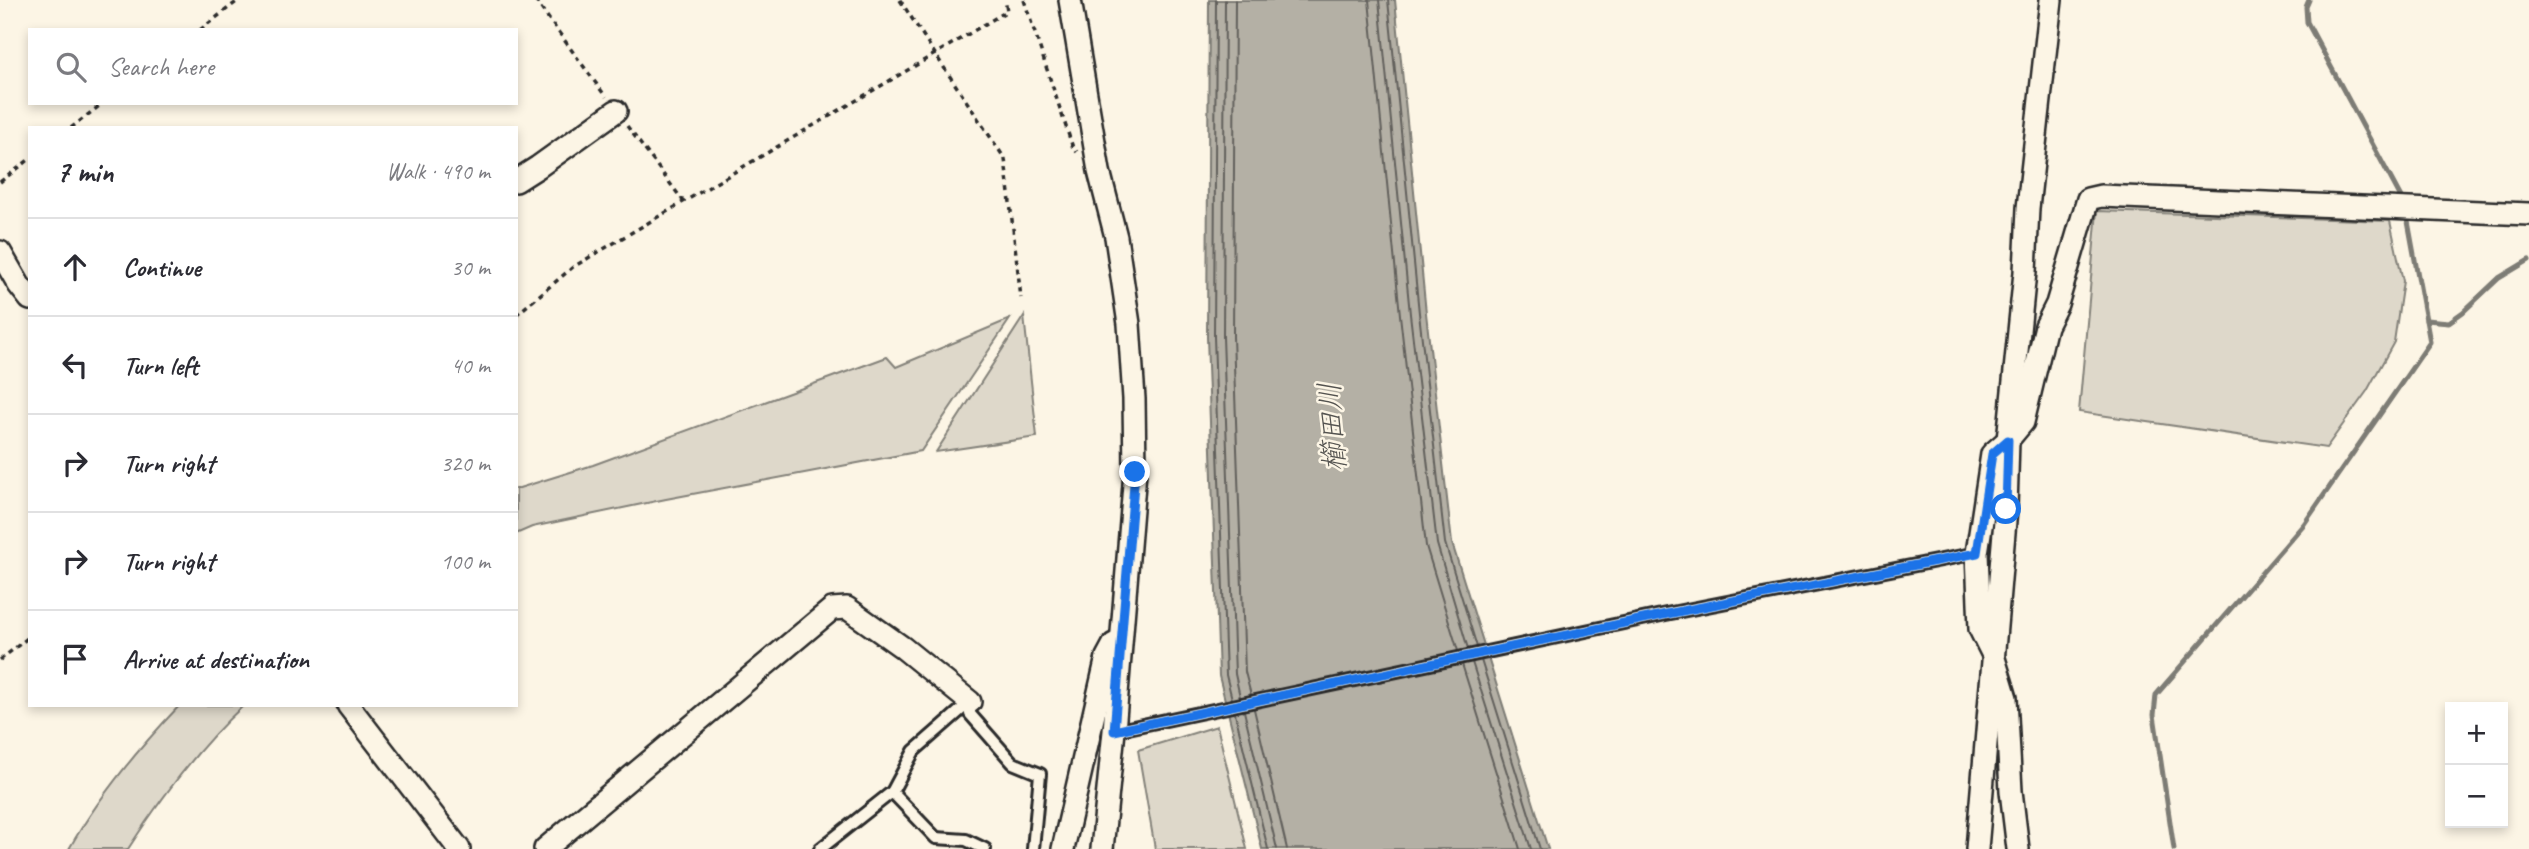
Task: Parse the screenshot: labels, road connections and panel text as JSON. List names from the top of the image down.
{
  "water": ["櫛田川"],
  "page": {
    "search": "Search here",
    "heading": ["7 min", "Walk · 490 m"],
    "list": [
      ["Continue", "30 m"],
      ["Turn left", "40 m"],
      ["Turn right", "320 m"],
      ["Turn right", "100 m"],
      "Arrive at destination"
    ],
    "map_buttons": ["+", "−"]
  }
}
